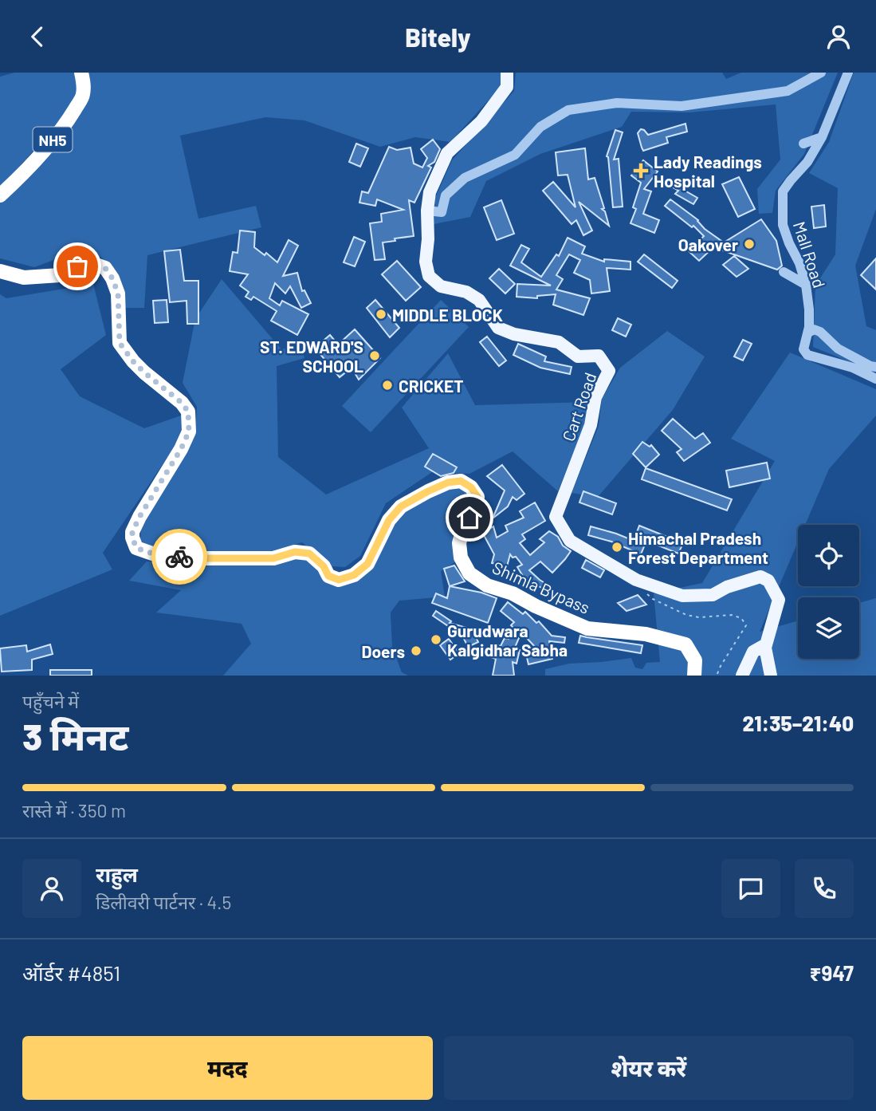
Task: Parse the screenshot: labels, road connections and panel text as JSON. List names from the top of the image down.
{
  "streets": {
    "highway": ["NH5", "Shimla Bypass"],
    "main road": ["Cart Road"],
    "street": ["Mall Road"]
  },
  "places": {
    "health": ["Lady Readings Hospital"],
    "other": [
      "Oakover",
      "MIDDLE BLOCK",
      "ST. EDWARD'S SCHOOL",
      "CRICKET",
      "Himachal Pradesh Forest Department",
      "Gurudwara Kalgidhar Sabha",
      "Doers"
    ]
  },
  "page": {
    "header": "Bitely",
    "heading": ["3 मिनट", "पहुँचने में", "21:35–21:40"],
    "panel": [
      "राहुल",
      "डिलीवरी पार्टनर · 4.5",
      "ऑर्डर #4851",
      "₹947"
    ],
    "bar": "रास्ते में · 350 m",
    "buttons": ["मदद", "शेयर करें"]
  }
}
